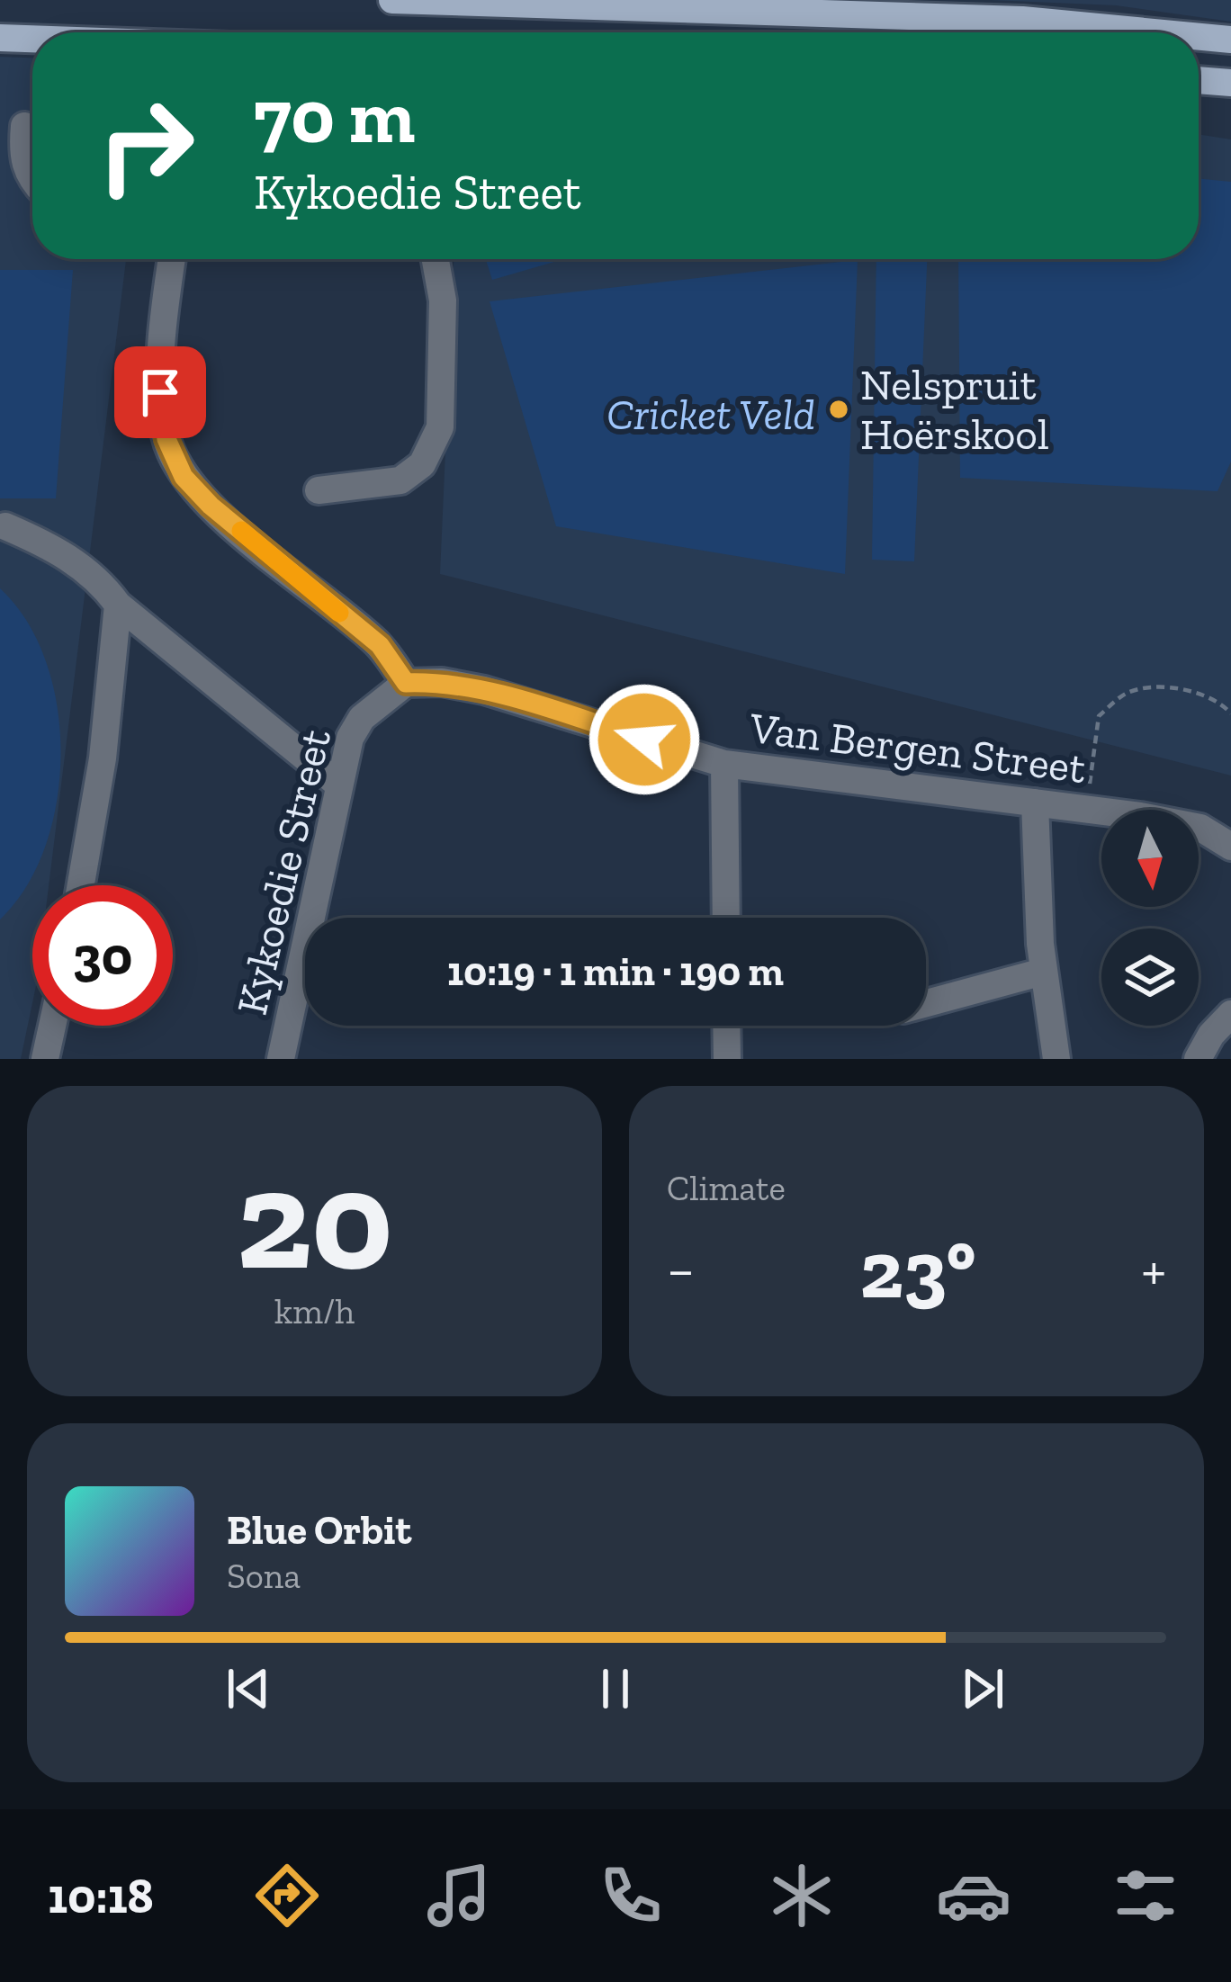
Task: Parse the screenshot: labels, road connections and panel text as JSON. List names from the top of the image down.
{
  "streets": {
    "street": ["Van Bergen Street", "Kykoedie Street"]
  },
  "crossings": [
    ["Van Bergen Street", "Kykoedie Street"]
  ],
  "parks": ["Cricket Veld"],
  "places": ["Nelspruit Hoërskool"],
  "north": "bottom",
  "page": {
    "turn": ["70 m", "Kykoedie Street"],
    "limit": "30",
    "trip": "10:19 · 1 min · 190 m",
    "tile": [
      ["20", "km/h"],
      "Climate"
    ],
    "heat": ["−", "23°", "+"],
    "song": ["Blue Orbit", "Sona"],
    "tabs": "10:18"
  }
}
